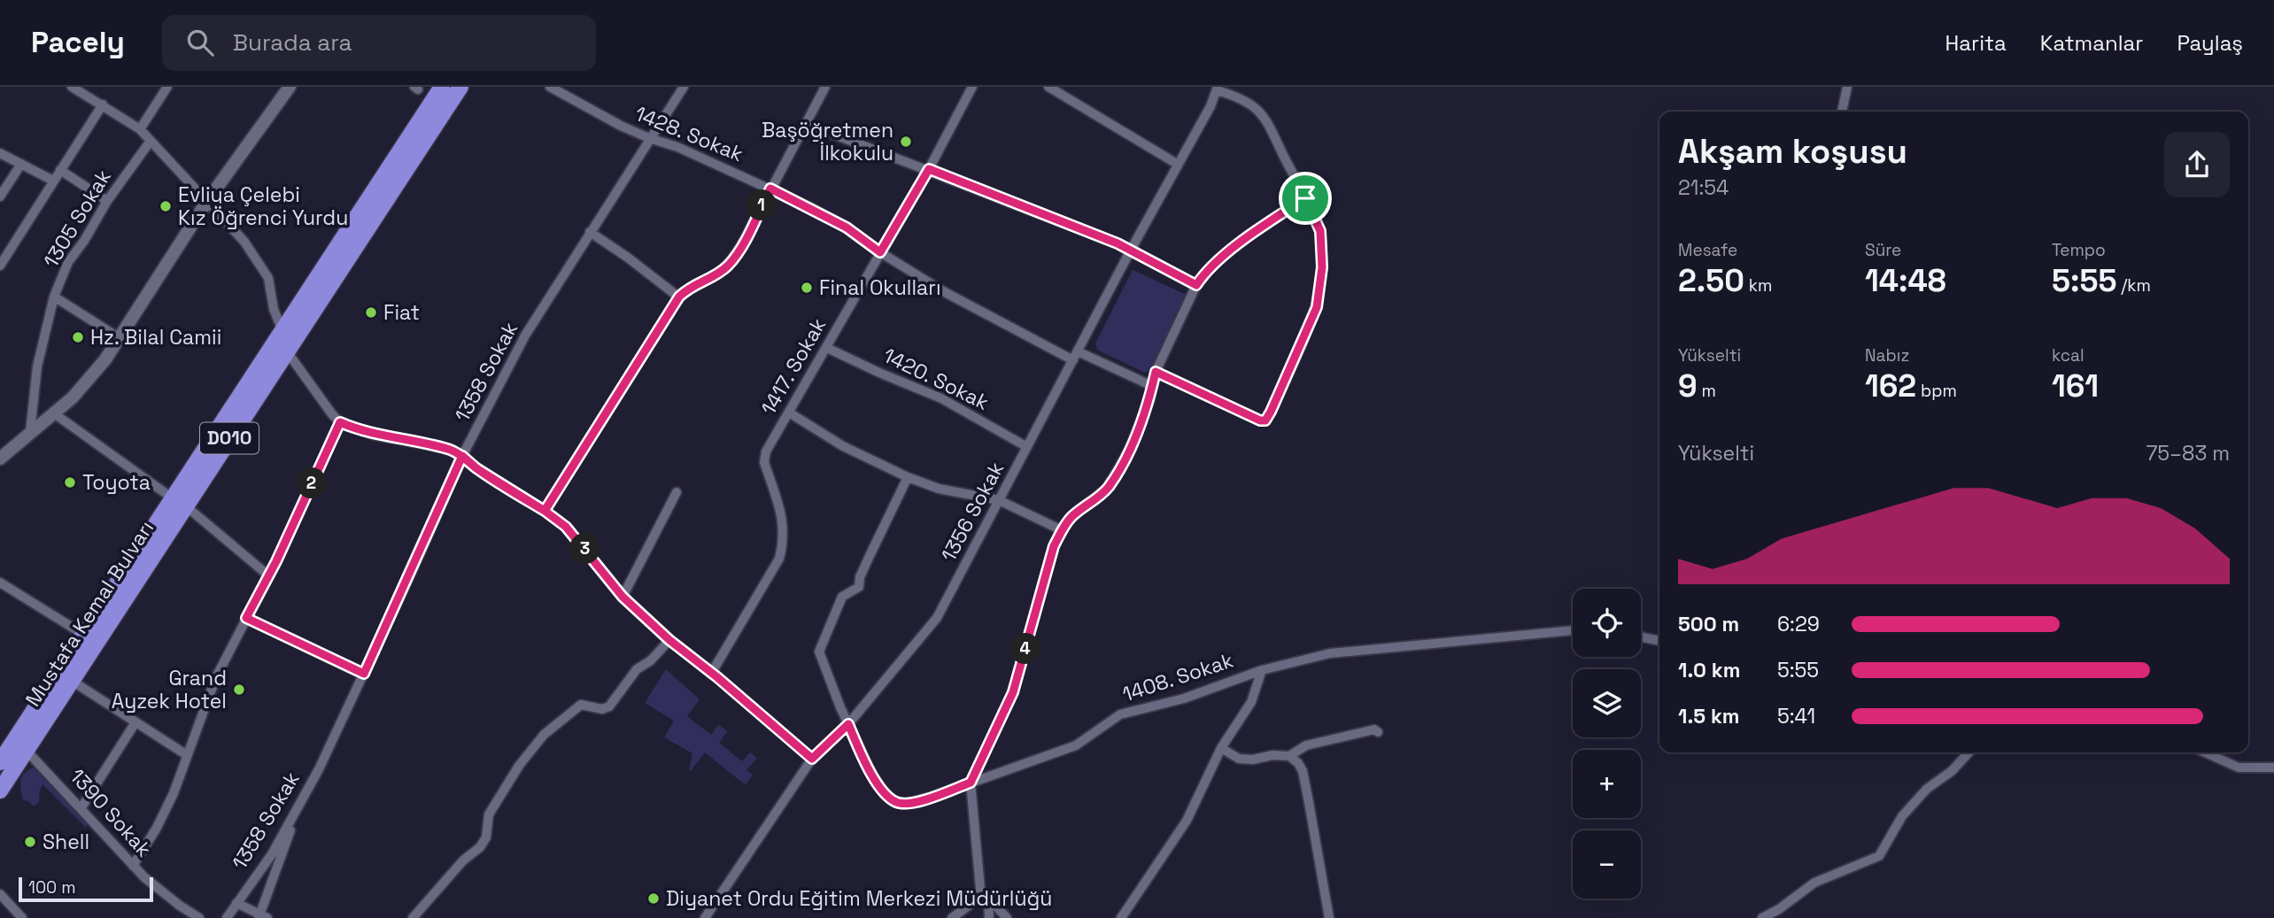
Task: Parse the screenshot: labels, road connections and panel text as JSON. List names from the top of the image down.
{
  "streets": {
    "highway": ["D010", "Mustafa Kemal Bulvarı"],
    "street": [
      "1428. Sokak",
      "1305 Sokak",
      "1417. Sokak",
      "1358 Sokak",
      "1420. Sokak",
      "1356 Sokak",
      "1408. Sokak",
      "1390 Sokak"
    ]
  },
  "crossings": [
    ["1428. Sokak", "1417. Sokak"],
    ["1428. Sokak", "1358 Sokak"],
    ["1428. Sokak", "1356 Sokak"],
    ["1417. Sokak", "1420. Sokak"],
    ["1420. Sokak", "1356 Sokak"],
    ["1356 Sokak", "1408. Sokak"],
    ["Mustafa Kemal Bulvarı", "1390 Sokak"]
  ],
  "places": [
    "Başöğretmen İlkokulu",
    "Evliya Çelebi Kız Öğrenci Yurdu",
    "Final Okulları",
    "Fiat",
    "Hz. Bilal Camii",
    "Toyota",
    "Grand Ayzek Hotel",
    "Shell",
    "Diyanet Ordu Eğitim Merkezi Müdürlüğü"
  ],
  "scale_bar": "100 m",
  "page": {
    "header": "Pacely",
    "search": "Burada ara",
    "nav": ["Harita", "Katmanlar", "Paylaş"],
    "heading": ["Akşam koşusu", "21:54"],
    "pins": [
      "1",
      "2",
      "3",
      "4"
    ],
    "stats": [
      ["Mesafe", "2.50 km"],
      ["Süre", "14:48"],
      ["Tempo", "5:55 /km"],
      ["Yükselti", "9 m"],
      ["Nabız", "162 bpm"],
      ["kcal", "161"]
    ],
    "chart": ["Yükselti", "75–83 m"],
    "map_buttons": ["+", "−"],
    "list": [
      {
        "name": "500 m",
        "note": "6:29"
      },
      {
        "name": "1.0 km",
        "note": "5:55"
      },
      {
        "name": "1.5 km",
        "note": "5:41"
      }
    ],
    "scale": "100 m"
  }
}
